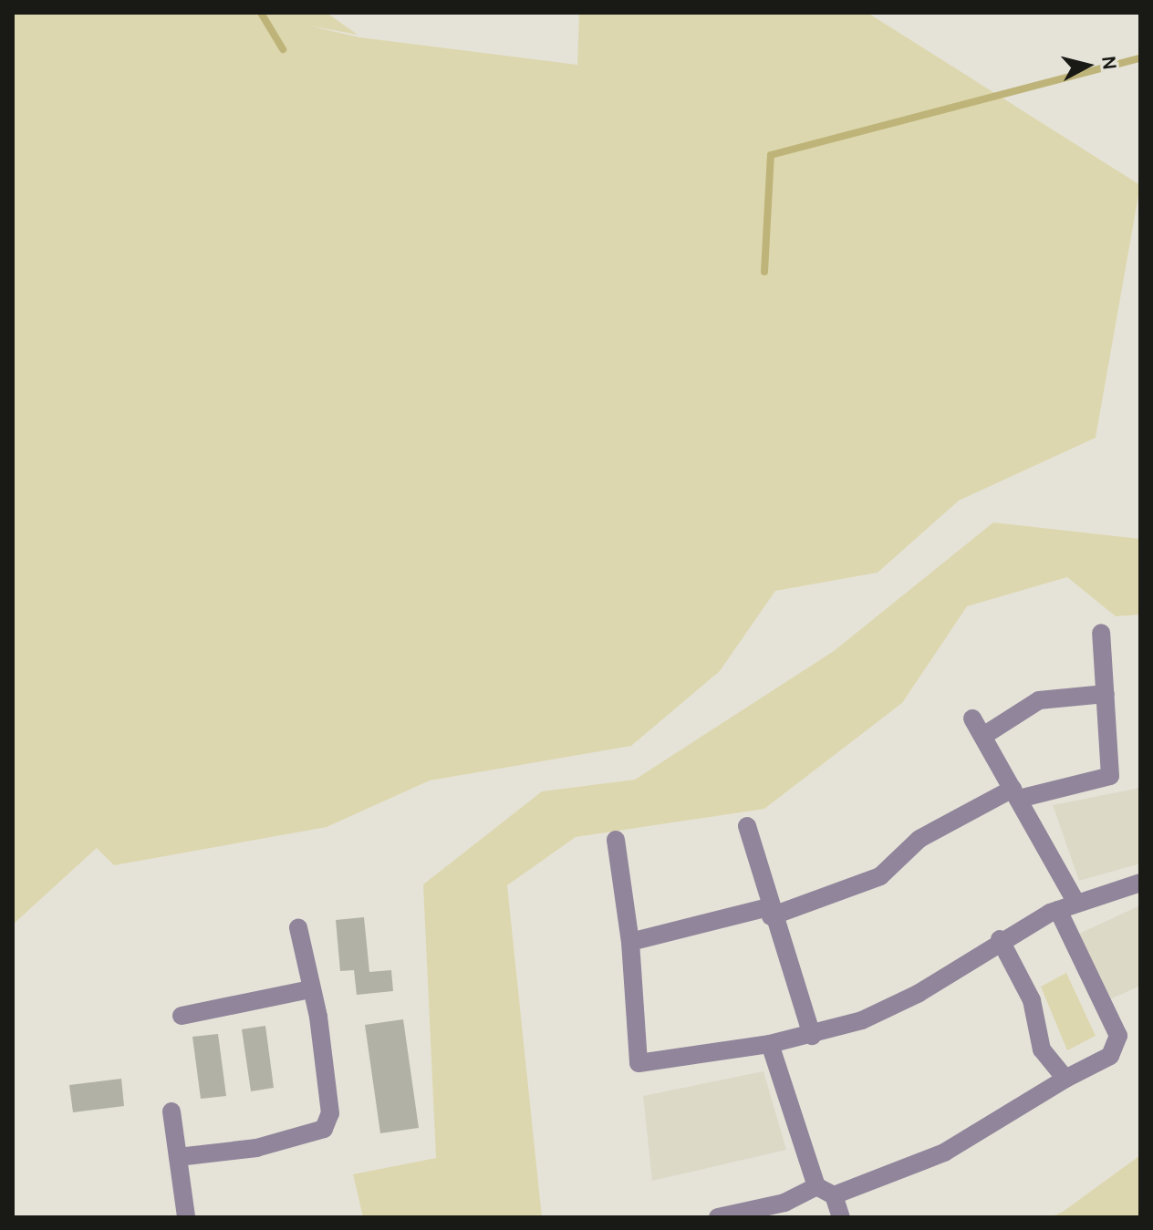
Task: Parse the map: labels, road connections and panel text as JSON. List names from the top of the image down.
{
  "north": "right"
}
